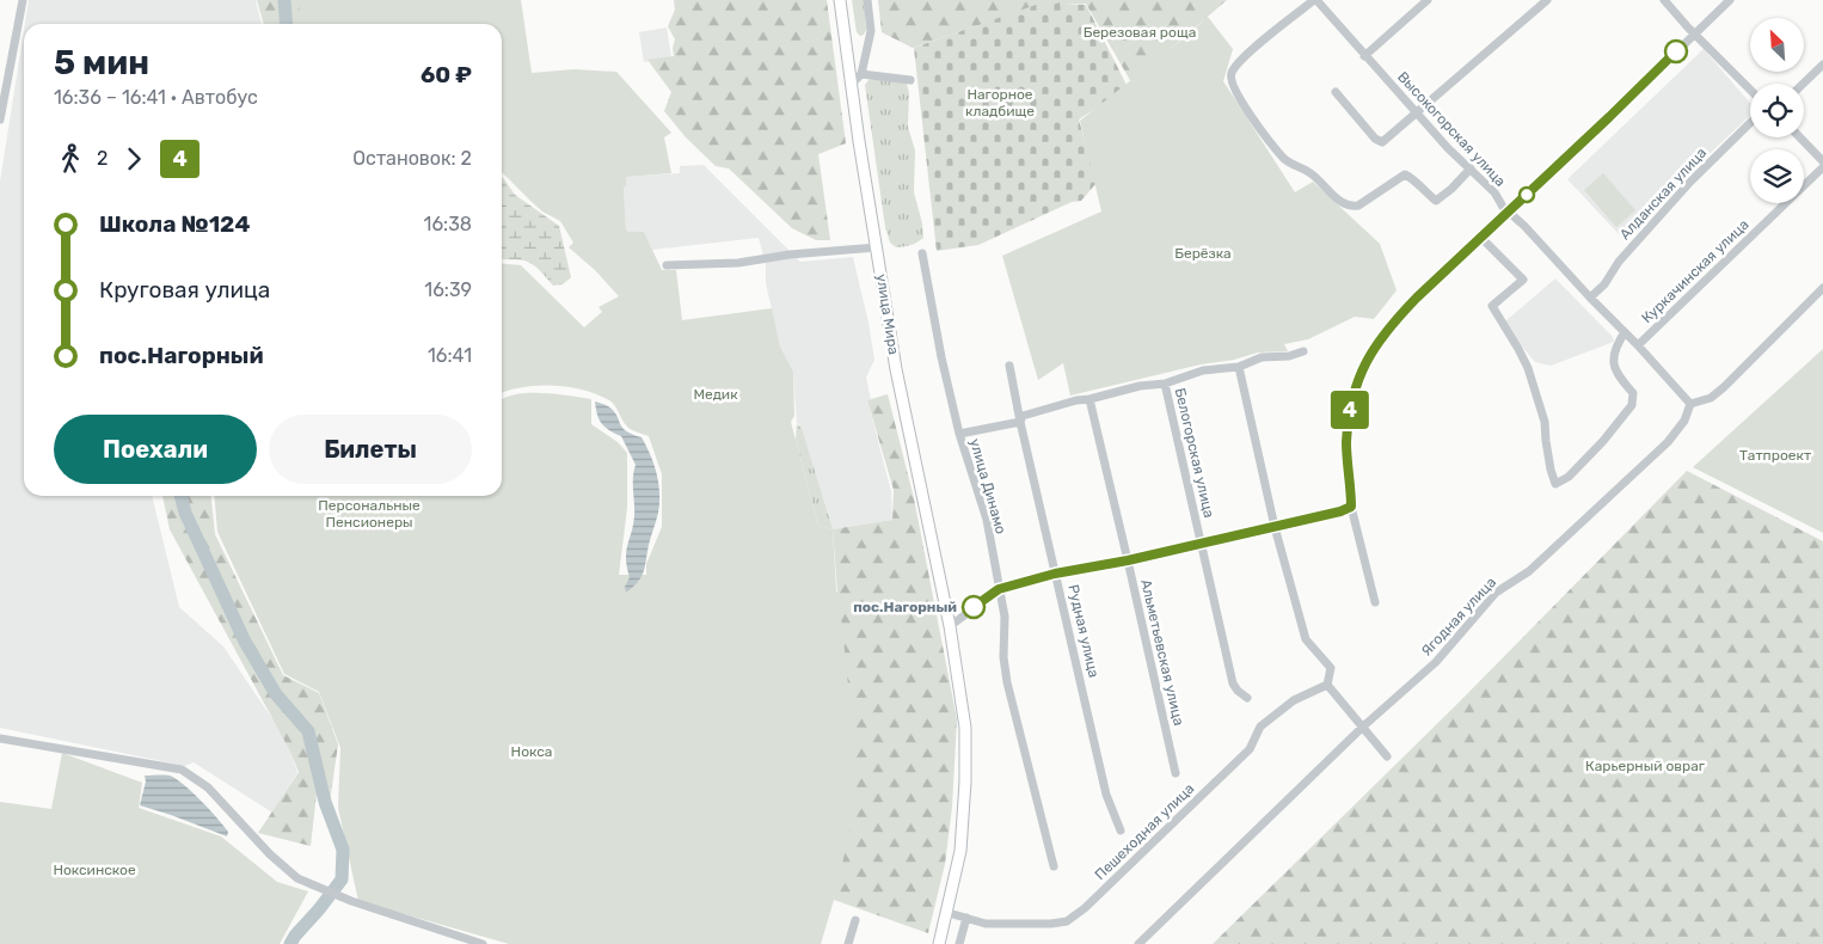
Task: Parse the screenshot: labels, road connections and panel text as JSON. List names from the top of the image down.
{
  "streets": {
    "main road": ["улица Мира"],
    "street": [
      "Высокогорская улица",
      "Алданская улица",
      "Куркачинская улица",
      "Белогорская улица",
      "улица Динамо",
      "Ягодная улица",
      "Рудная улица",
      "Альметьевская улица",
      "Пешеходная улица"
    ]
  },
  "crossings": [
    ["Высокогорская улица", "Алданская улица"],
    ["Высокогорская улица", "Куркачинская улица"],
    ["Высокогорская улица", "Ягодная улица"],
    ["улица Мира", "Пешеходная улица"]
  ],
  "parks": [
    "Березовая роща",
    "Нагорное кладбище",
    "Берёзка",
    "Медик",
    "Татпроект",
    "Персональные Пенсионеры",
    "Нокса",
    "Карьерный овраг",
    "Ноксинское"
  ],
  "places": ["пос.Нагорный"],
  "lines": ["bus line 4"],
  "north": "top left",
  "page": {
    "on_map": "4",
    "heading": ["5 мин", "16:36 – 16:41 · Автобус", "60 ₽"],
    "legs": ["2", "4", "Остановок: 2"],
    "list": [
      {
        "name": "Школа №124",
        "value": "16:38"
      },
      {
        "name": "Круговая улица",
        "value": "16:39"
      },
      {
        "name": "пос.Нагорный",
        "value": "16:41"
      }
    ],
    "buttons": ["Поехали", "Билеты"]
  }
}
